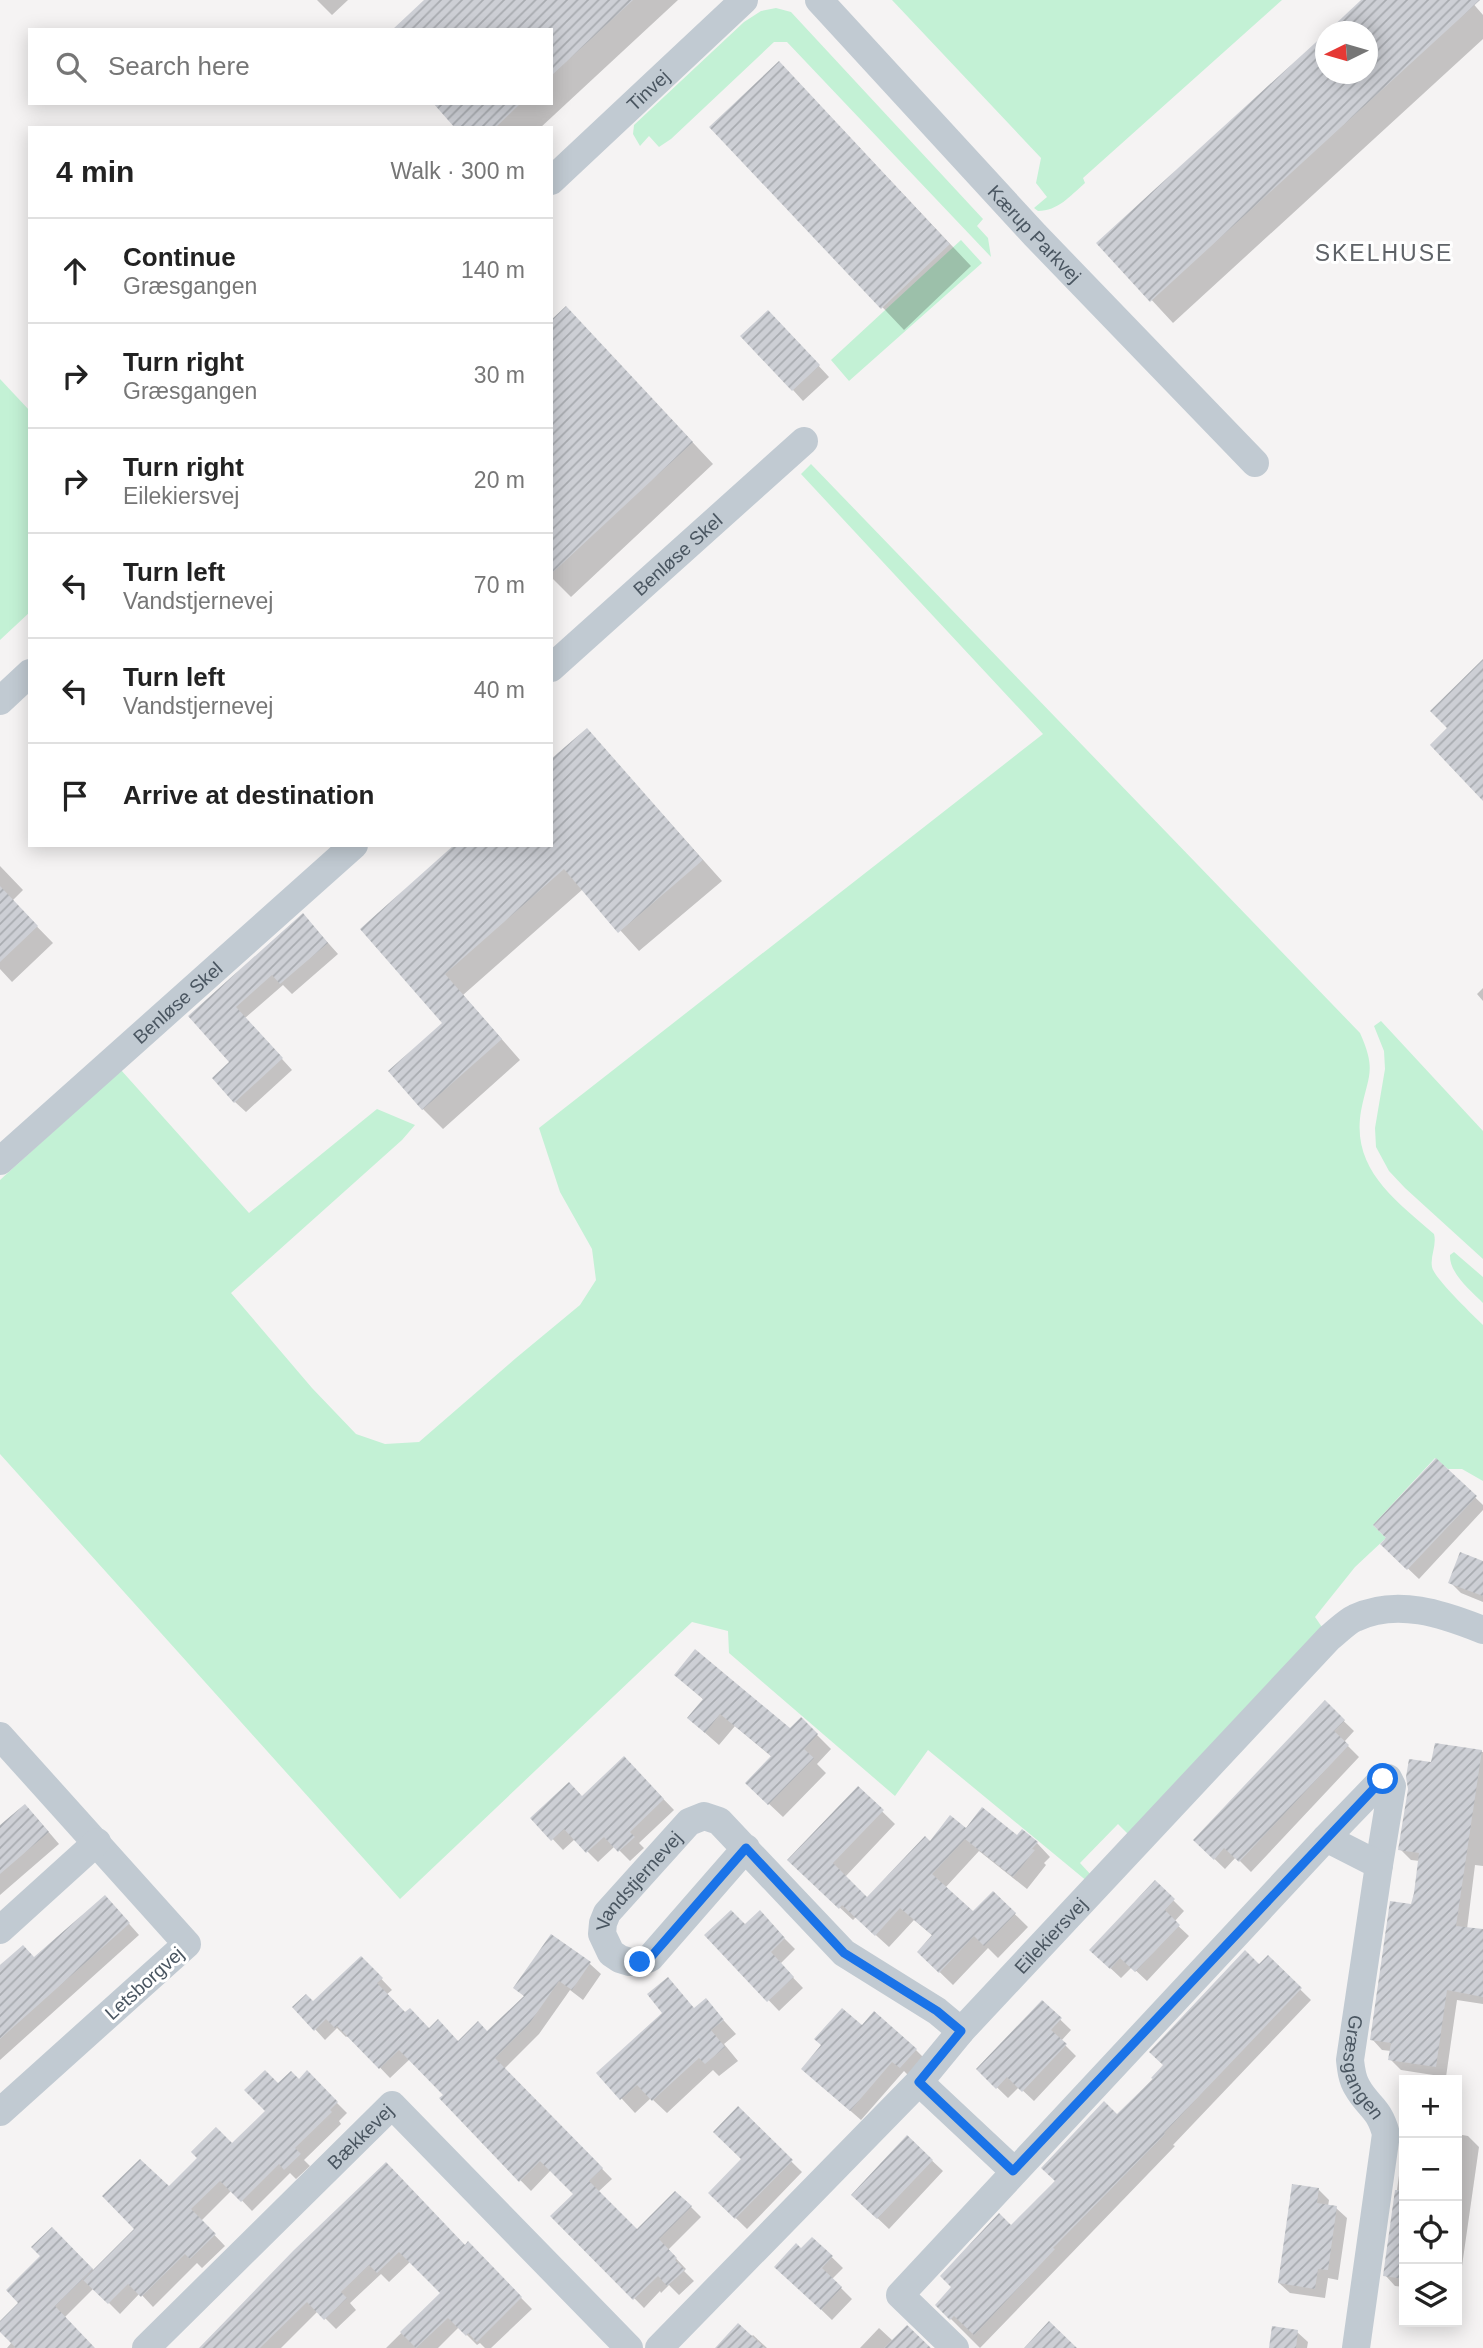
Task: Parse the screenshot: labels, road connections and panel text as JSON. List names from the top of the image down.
{
  "streets": {
    "street": [
      "Tinvej",
      "Kærup Parkvej",
      "Benløse Skel",
      "Vandstjernevej",
      "Eilekiersvej",
      "Letsborgvej",
      "Græsgangen",
      "Bækkevej"
    ]
  },
  "crossings": [
    ["Vandstjernevej", "Eilekiersvej"]
  ],
  "districts": ["SKELHUSE"],
  "north": "left",
  "page": {
    "search": "Search here",
    "heading": ["4 min", "Walk · 300 m"],
    "list": [
      ["Continue", "Græsgangen", "140 m"],
      ["Turn right", "Græsgangen", "30 m"],
      ["Turn right", "Eilekiersvej", "20 m"],
      ["Turn left", "Vandstjernevej", "70 m"],
      ["Turn left", "Vandstjernevej", "40 m"],
      "Arrive at destination"
    ],
    "map_buttons": ["+", "−"]
  }
}
